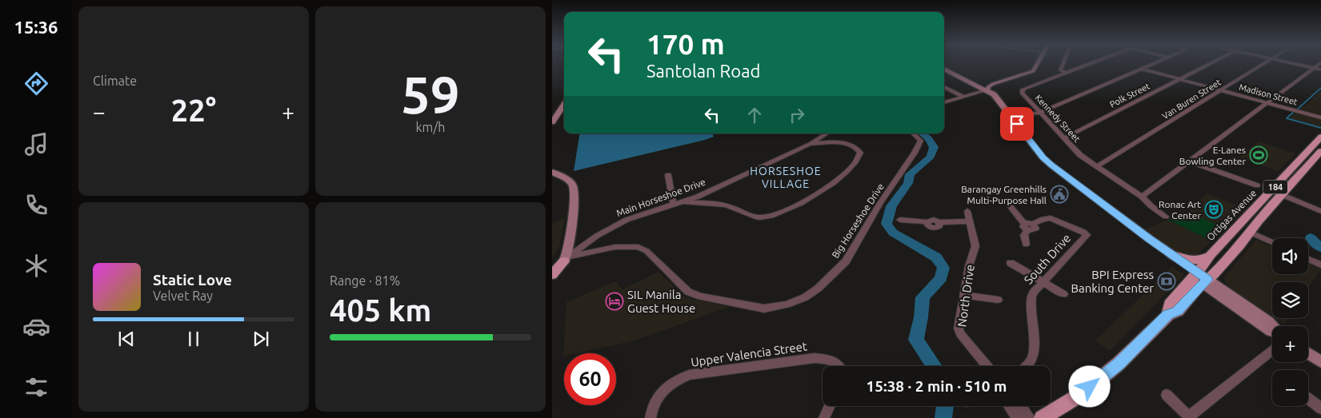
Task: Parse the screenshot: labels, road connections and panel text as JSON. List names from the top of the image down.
{
  "streets": {
    "main road": ["184", "Ortigas Avenue"],
    "street": [
      "Madison Street",
      "Polk Street",
      "Van Buren Street",
      "Kennedy Street",
      "Main Horseshoe Drive",
      "Big Horseshoe Drive",
      "South Drive",
      "North Drive",
      "Upper Valencia Street"
    ]
  },
  "crossings": [
    ["Madison Street", "Polk Street"],
    ["Madison Street", "Van Buren Street"],
    ["Polk Street", "Kennedy Street"],
    ["Van Buren Street", "Kennedy Street"],
    ["184", "Ortigas Avenue"],
    ["Main Horseshoe Drive", "Big Horseshoe Drive"]
  ],
  "districts": ["HORSESHOE VILLAGE"],
  "places": {
    "sports": ["E-Lanes Bowling Center"],
    "public building": ["Barangay Greenhills Multi-Purpose Hall"],
    "theatre": ["Ronac Art Center"],
    "bank": ["BPI Express Banking Center"],
    "hotel": ["SIL Manila Guest House"]
  },
  "page": {
    "tabs": "15:36",
    "tile": [
      "Climate",
      ["59", "km/h"],
      ["Range · 81%", "405 km"]
    ],
    "turn": ["170 m", "Santolan Road"],
    "heat": ["−", "22°", "+"],
    "map_buttons": ["+", "−"],
    "song": ["Static Love", "Velvet Ray"],
    "limit": "60",
    "trip": "15:38 · 2 min · 510 m"
  }
}
